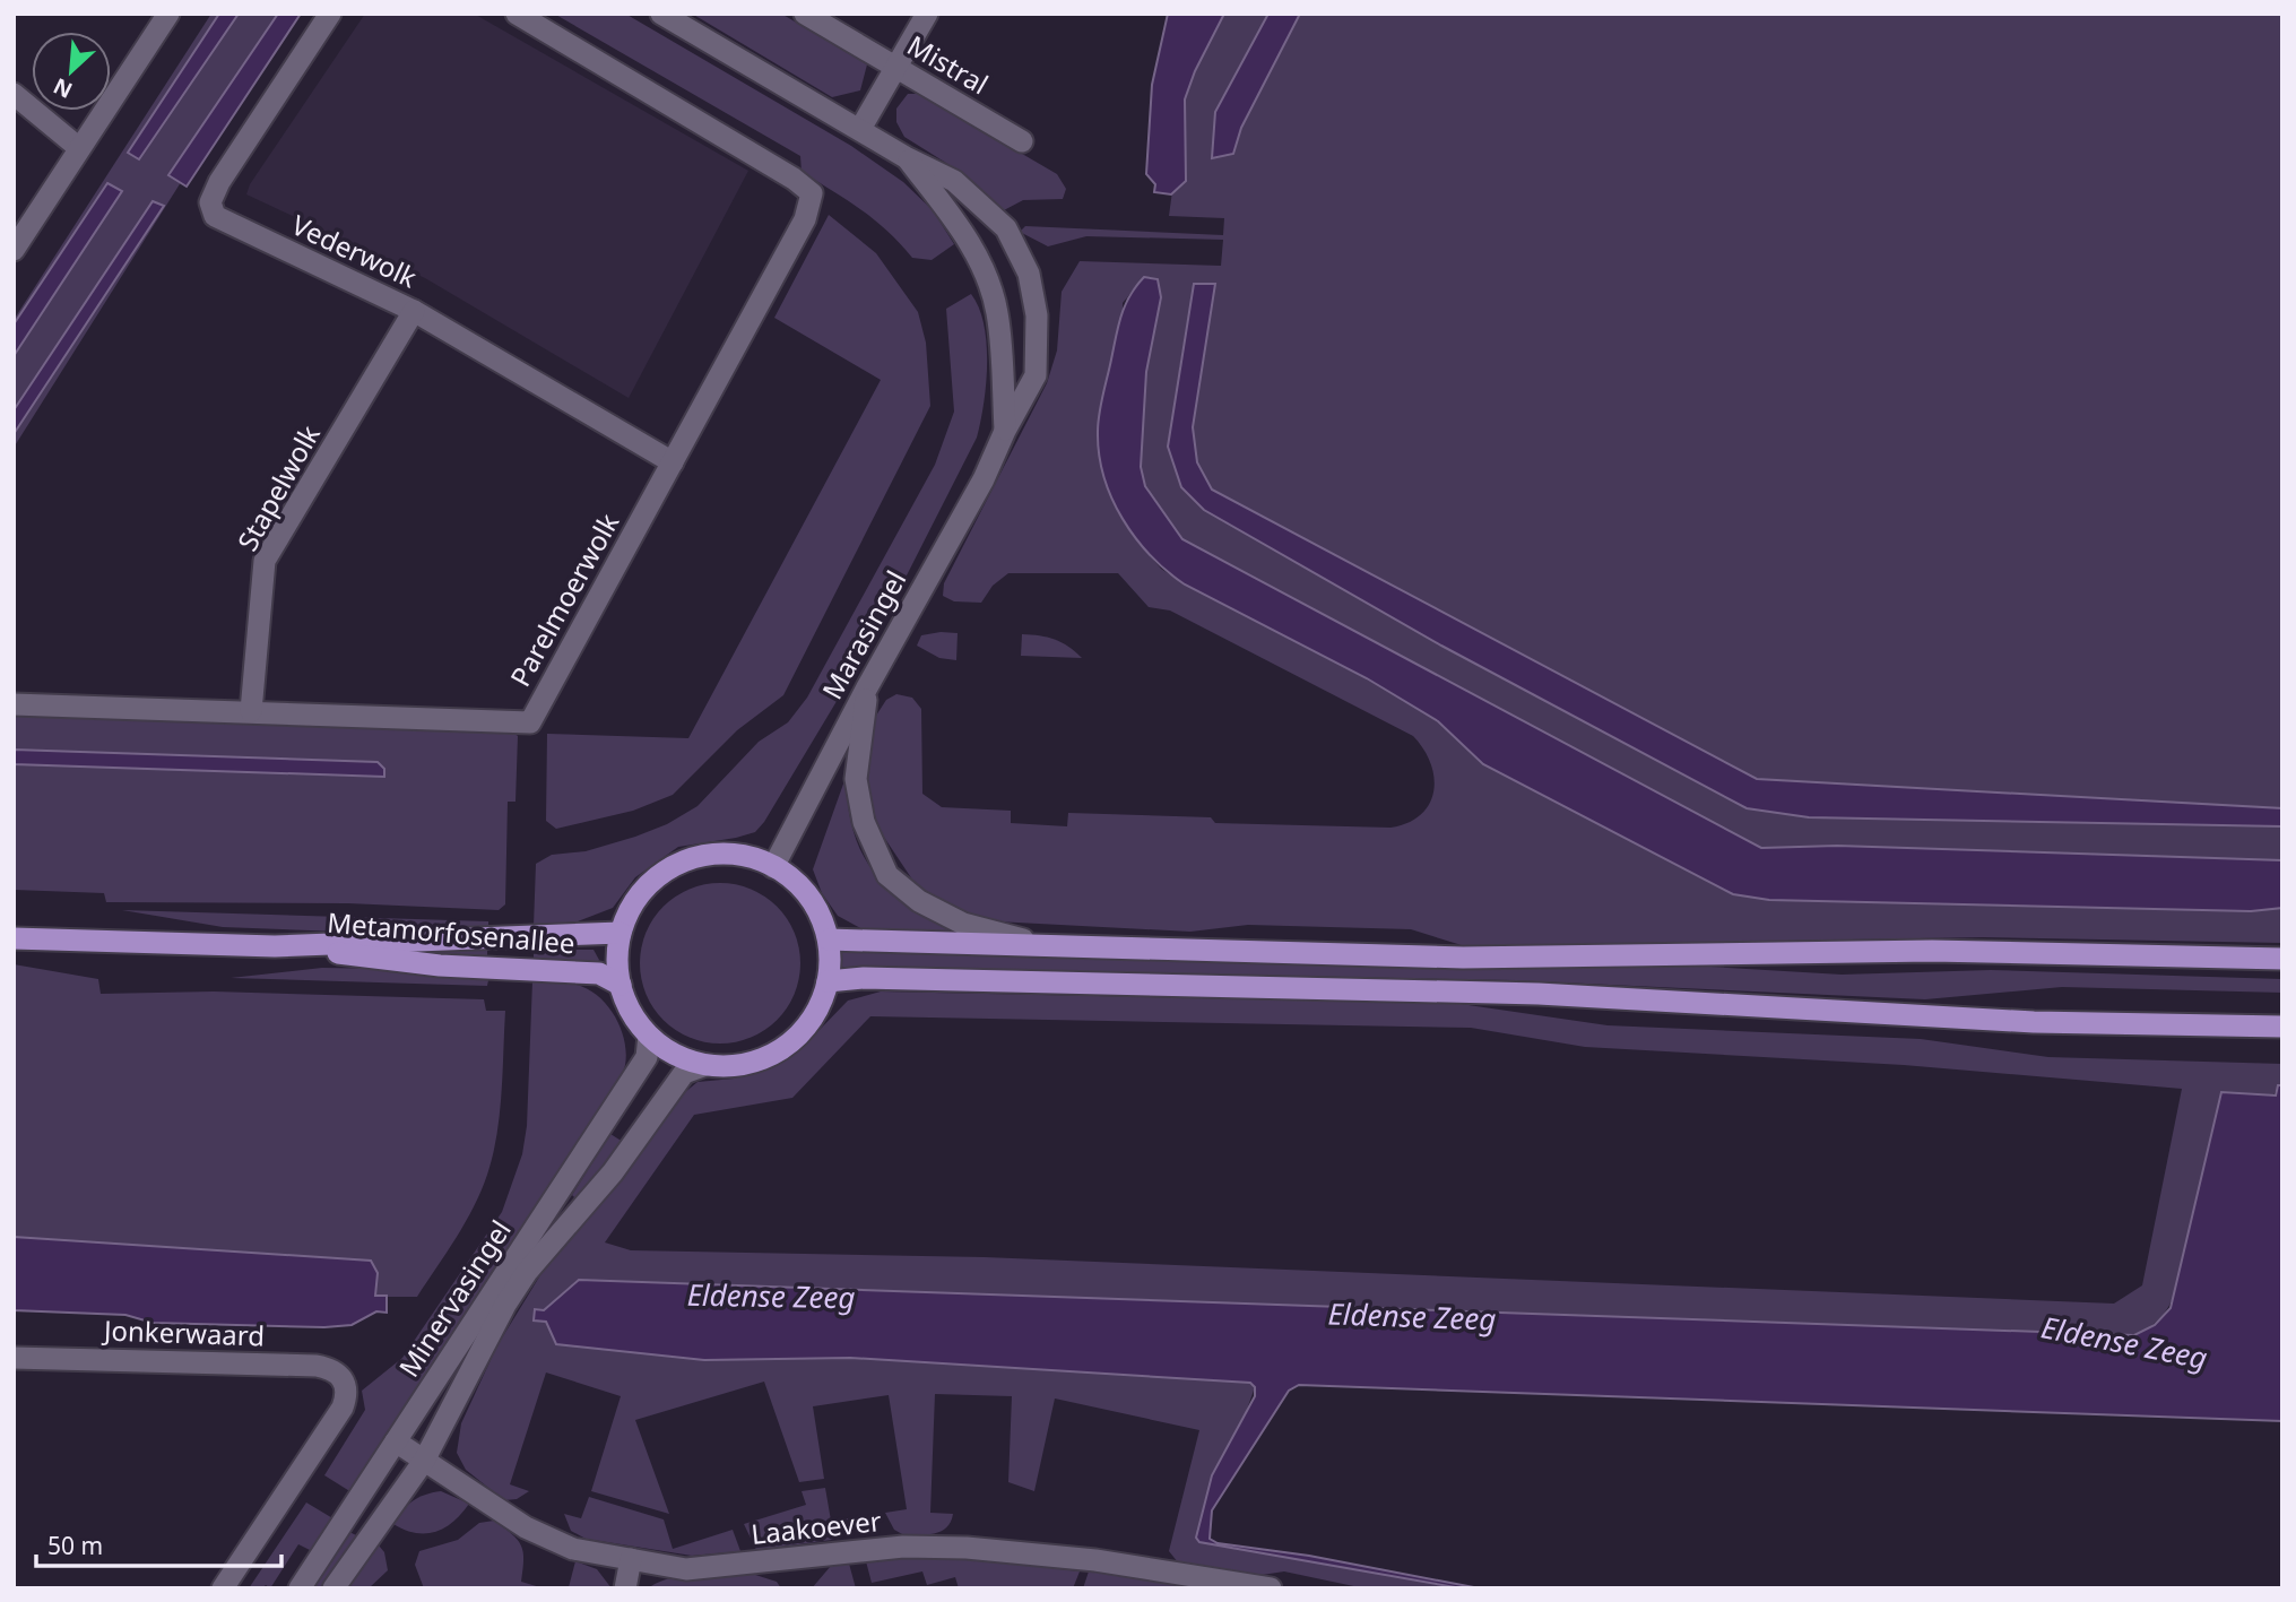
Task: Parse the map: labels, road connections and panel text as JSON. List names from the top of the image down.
{
  "streets": {
    "main road": ["Metamorfosenallee"],
    "street": [
      "Mistral",
      "Vederwolk",
      "Stapelwolk",
      "Parelmoerwolk",
      "Marasingel",
      "Minervasingel",
      "Jonkerwaard",
      "Laakoever"
    ]
  },
  "crossings": [
    ["Vederwolk", "Stapelwolk"],
    ["Vederwolk", "Parelmoerwolk"],
    ["Stapelwolk", "Parelmoerwolk"],
    ["Marasingel", "Metamorfosenallee"],
    ["Marasingel", "Minervasingel"],
    ["Metamorfosenallee", "Minervasingel"],
    ["Minervasingel", "Laakoever"]
  ],
  "water": ["Eldense Zeeg"],
  "scale_bar": "50 m",
  "north": "bottom left"
}
